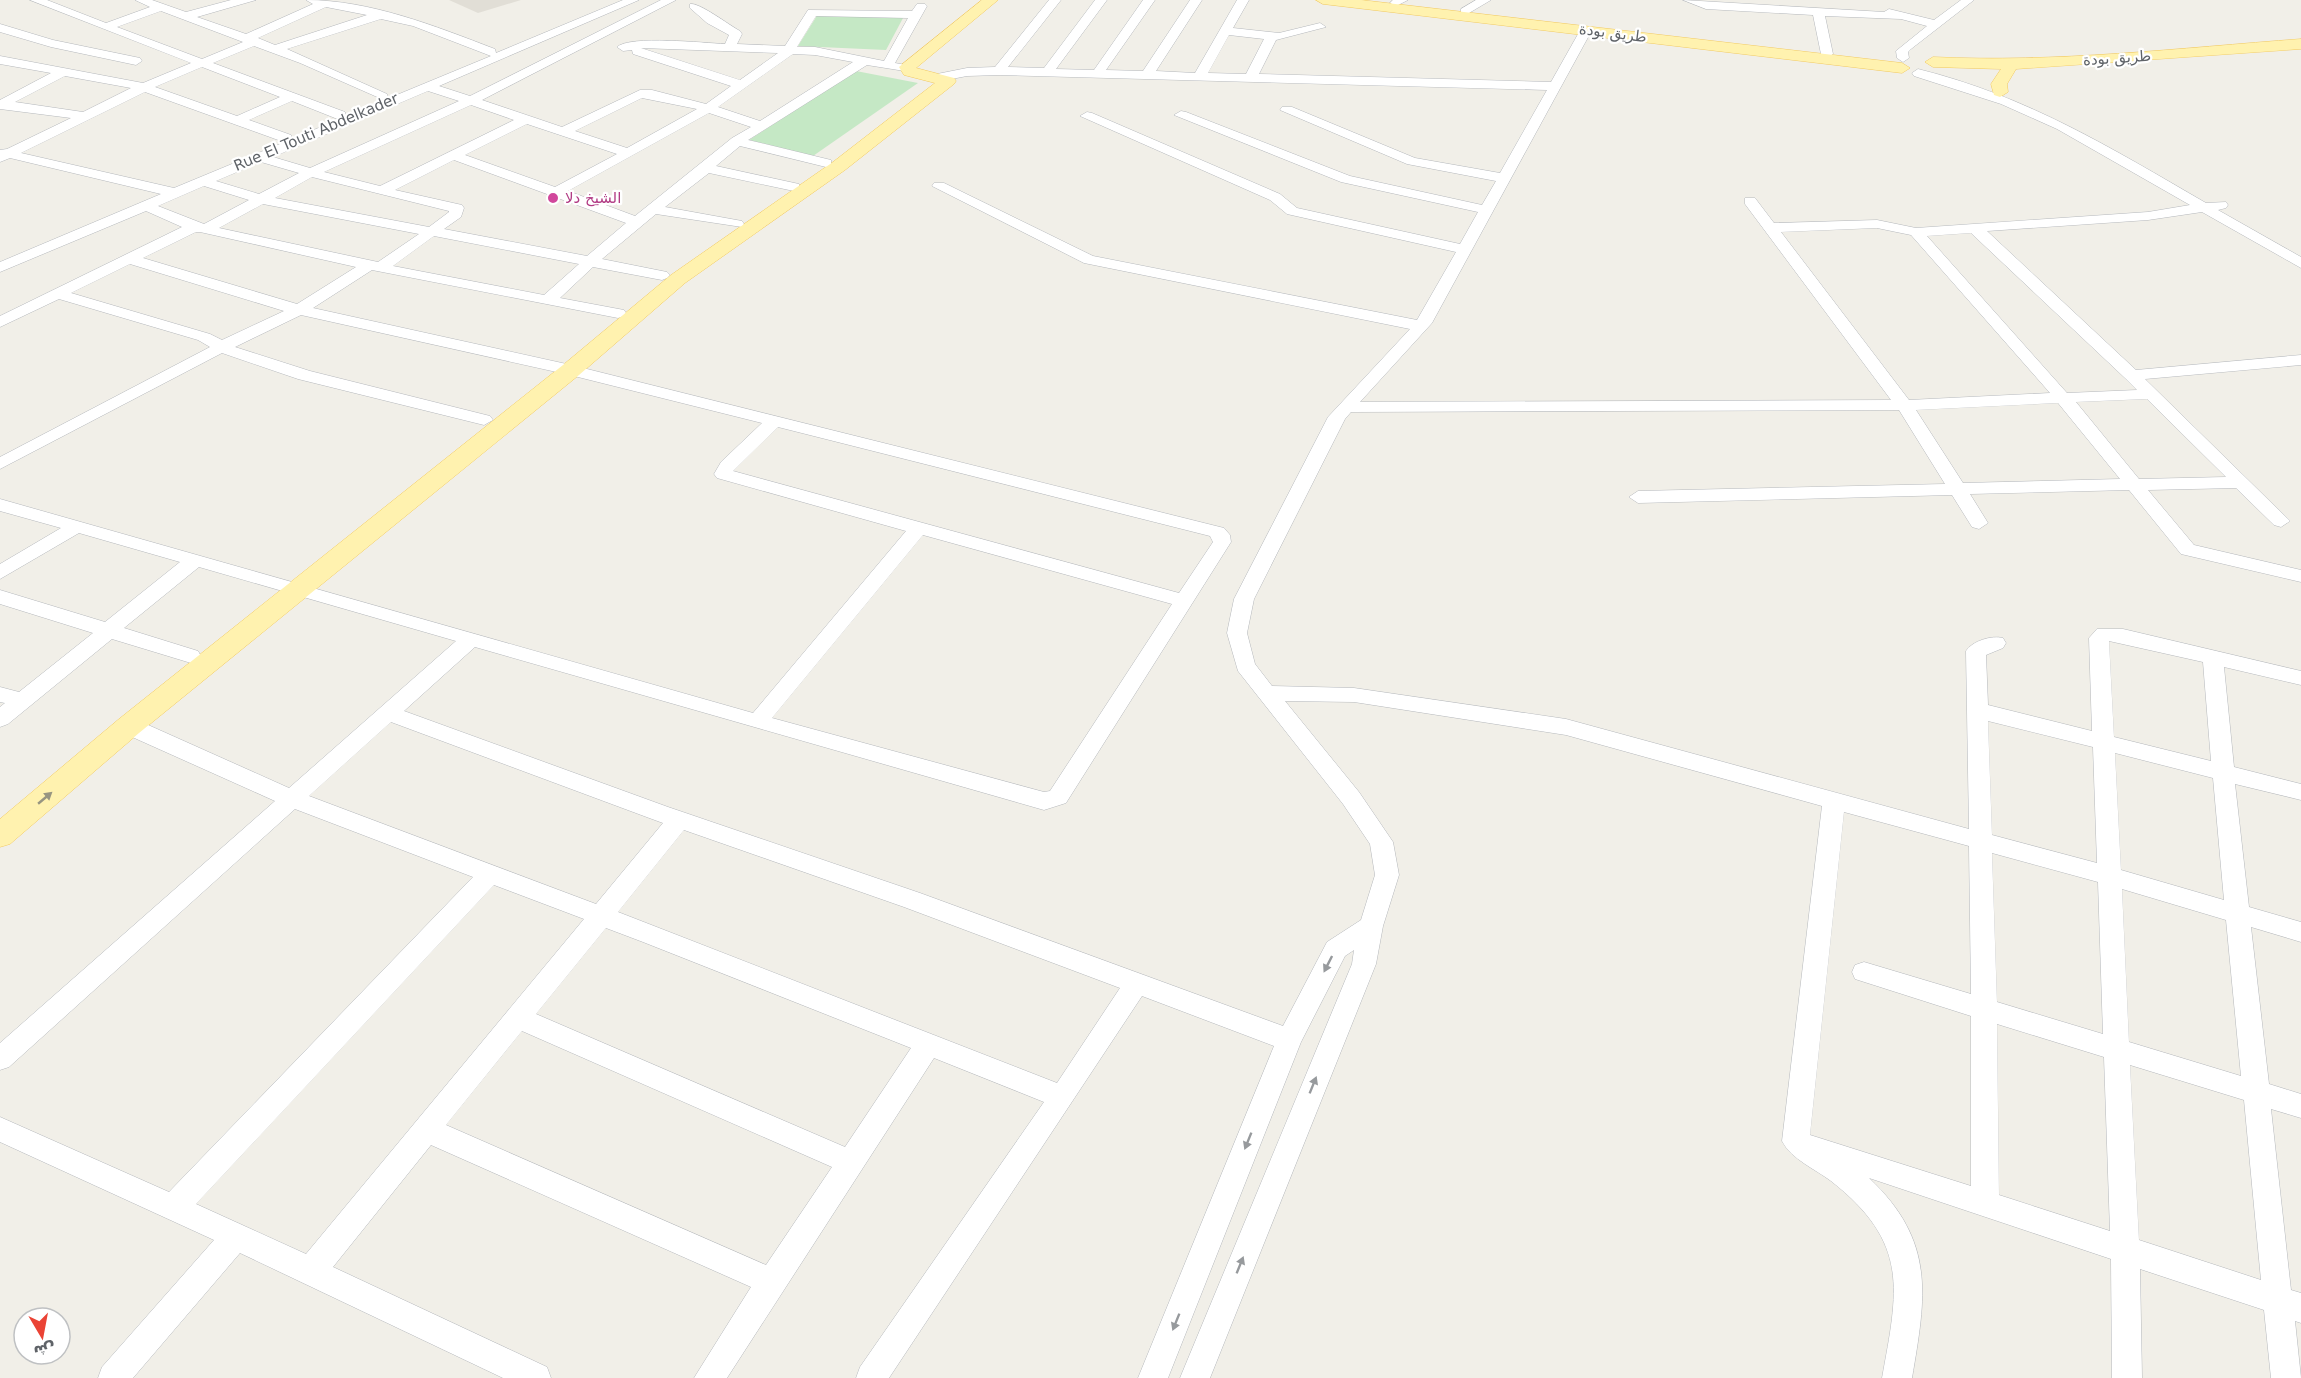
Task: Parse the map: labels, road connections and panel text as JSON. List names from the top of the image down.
{
  "streets": {
    "main road": ["طريق بودة"],
    "street": ["Rue El Touti Abdelkader"]
  },
  "places": ["الشيخ دلا"],
  "north": "bottom"
}
